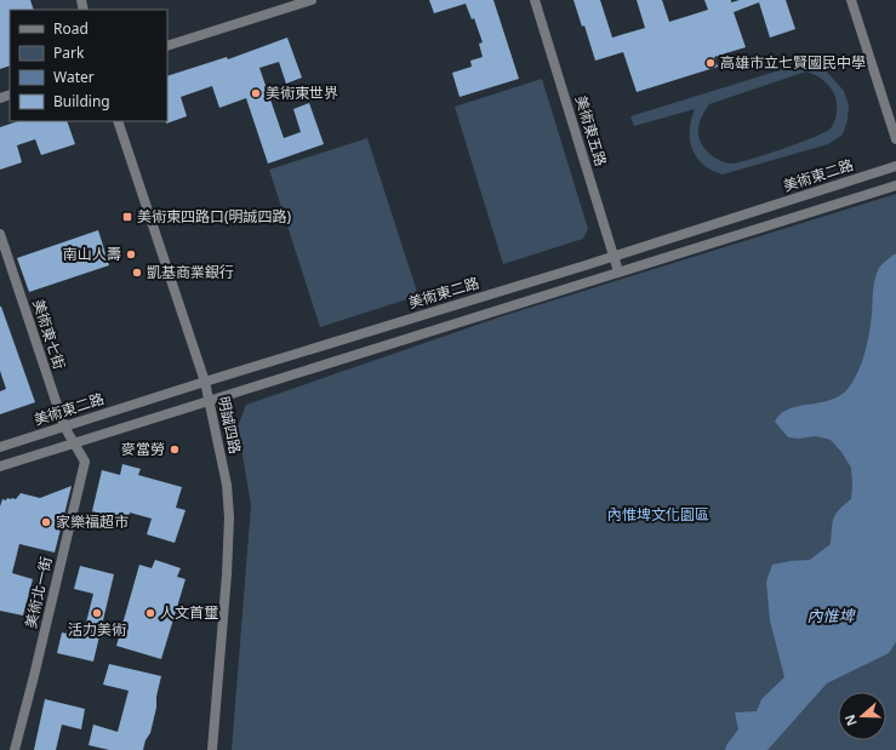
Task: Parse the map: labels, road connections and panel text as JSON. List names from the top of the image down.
{
  "streets": {
    "street": [
      "美術東五路",
      "美術東二路",
      "美術東七街",
      "明誠四路",
      "美術北一街"
    ]
  },
  "crossings": [
    ["美術東五路", "美術東二路"],
    ["美術東二路", "美術東七街"],
    ["美術東二路", "明誠四路"],
    ["美術東七街", "美術北一街"]
  ],
  "water": ["內惟埤"],
  "parks": ["內惟埤文化園區"],
  "places": {
    "other": [
      "高雄市立七賢國民中學",
      "美術東世界",
      "南山人壽",
      "凱基商業銀行",
      "麥當勞",
      "家樂福超市",
      "活力美術",
      "人文首璽"
    ],
    "transit": ["美術東四路口(明誠四路)"]
  },
  "legend": [
    "Road",
    "Park",
    "Water",
    "Building"
  ],
  "north": "left"
}
